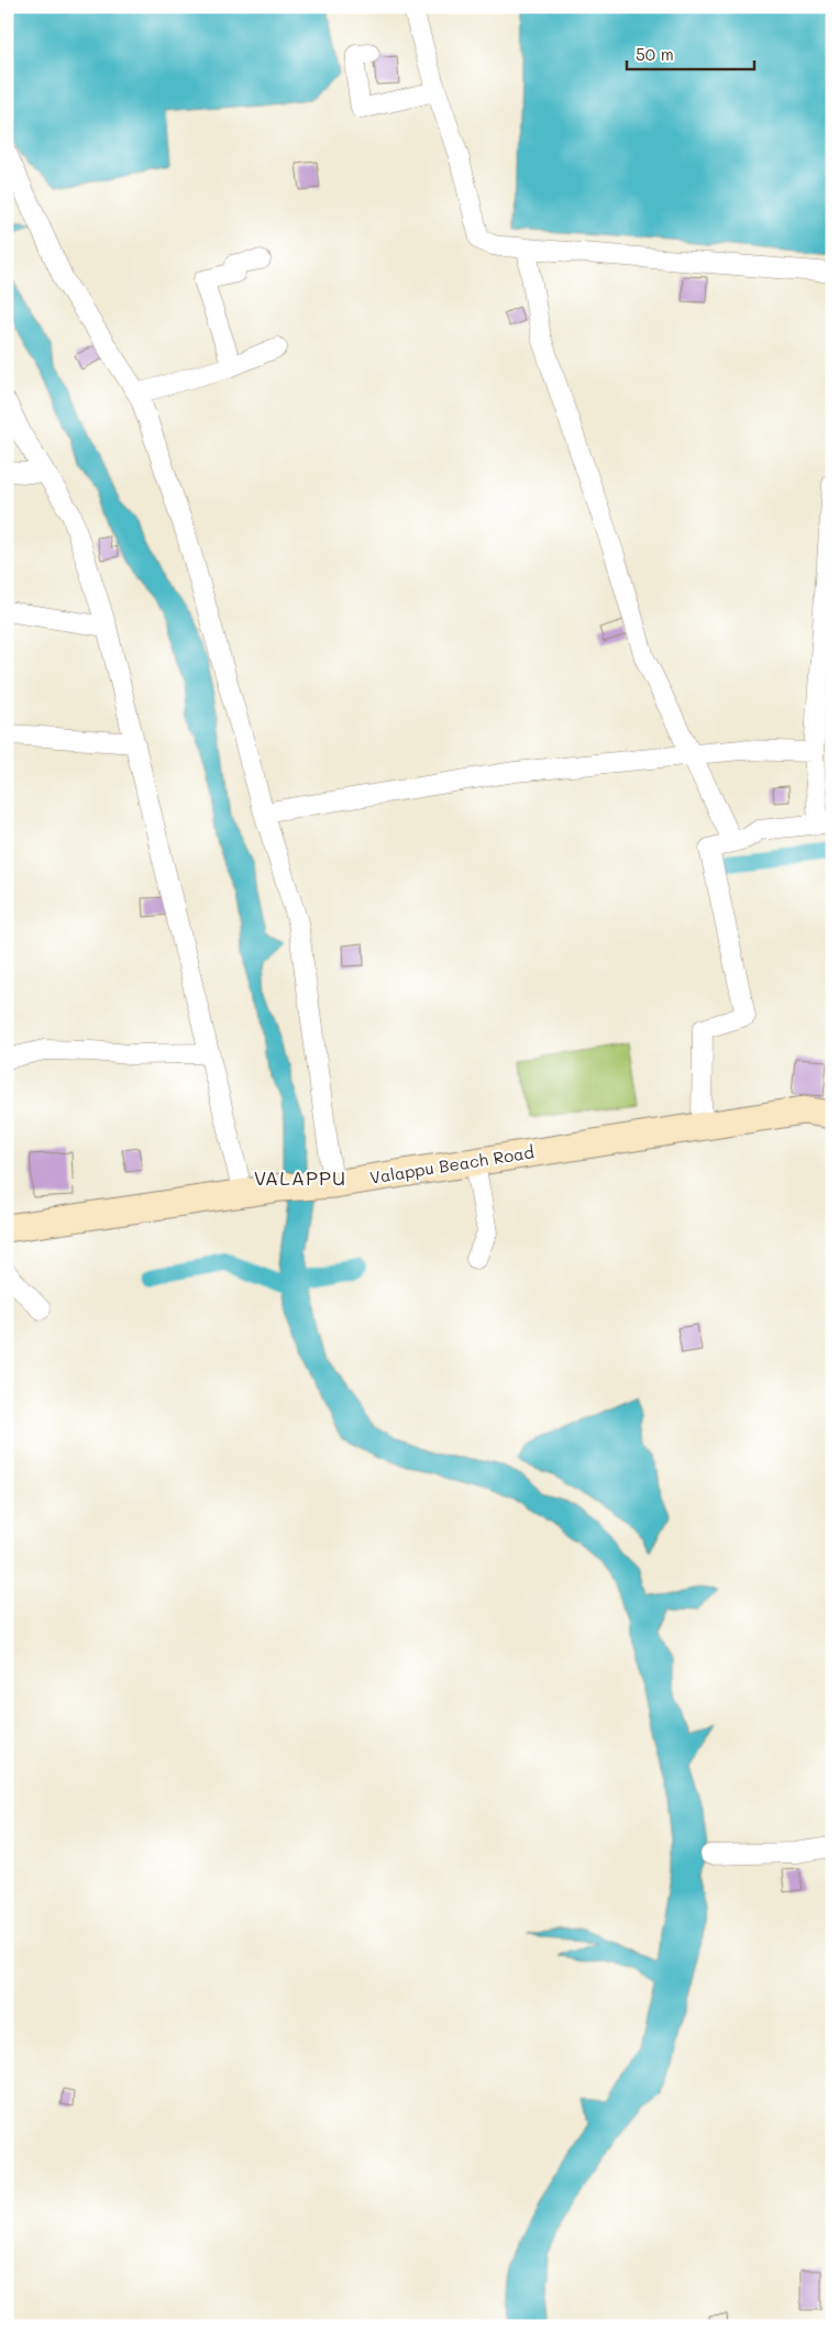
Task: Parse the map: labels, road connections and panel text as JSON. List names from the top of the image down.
{
  "streets": {
    "main road": ["Valappu Beach Road"]
  },
  "districts": ["VALAPPU"],
  "scale_bar": "50 m"
}
